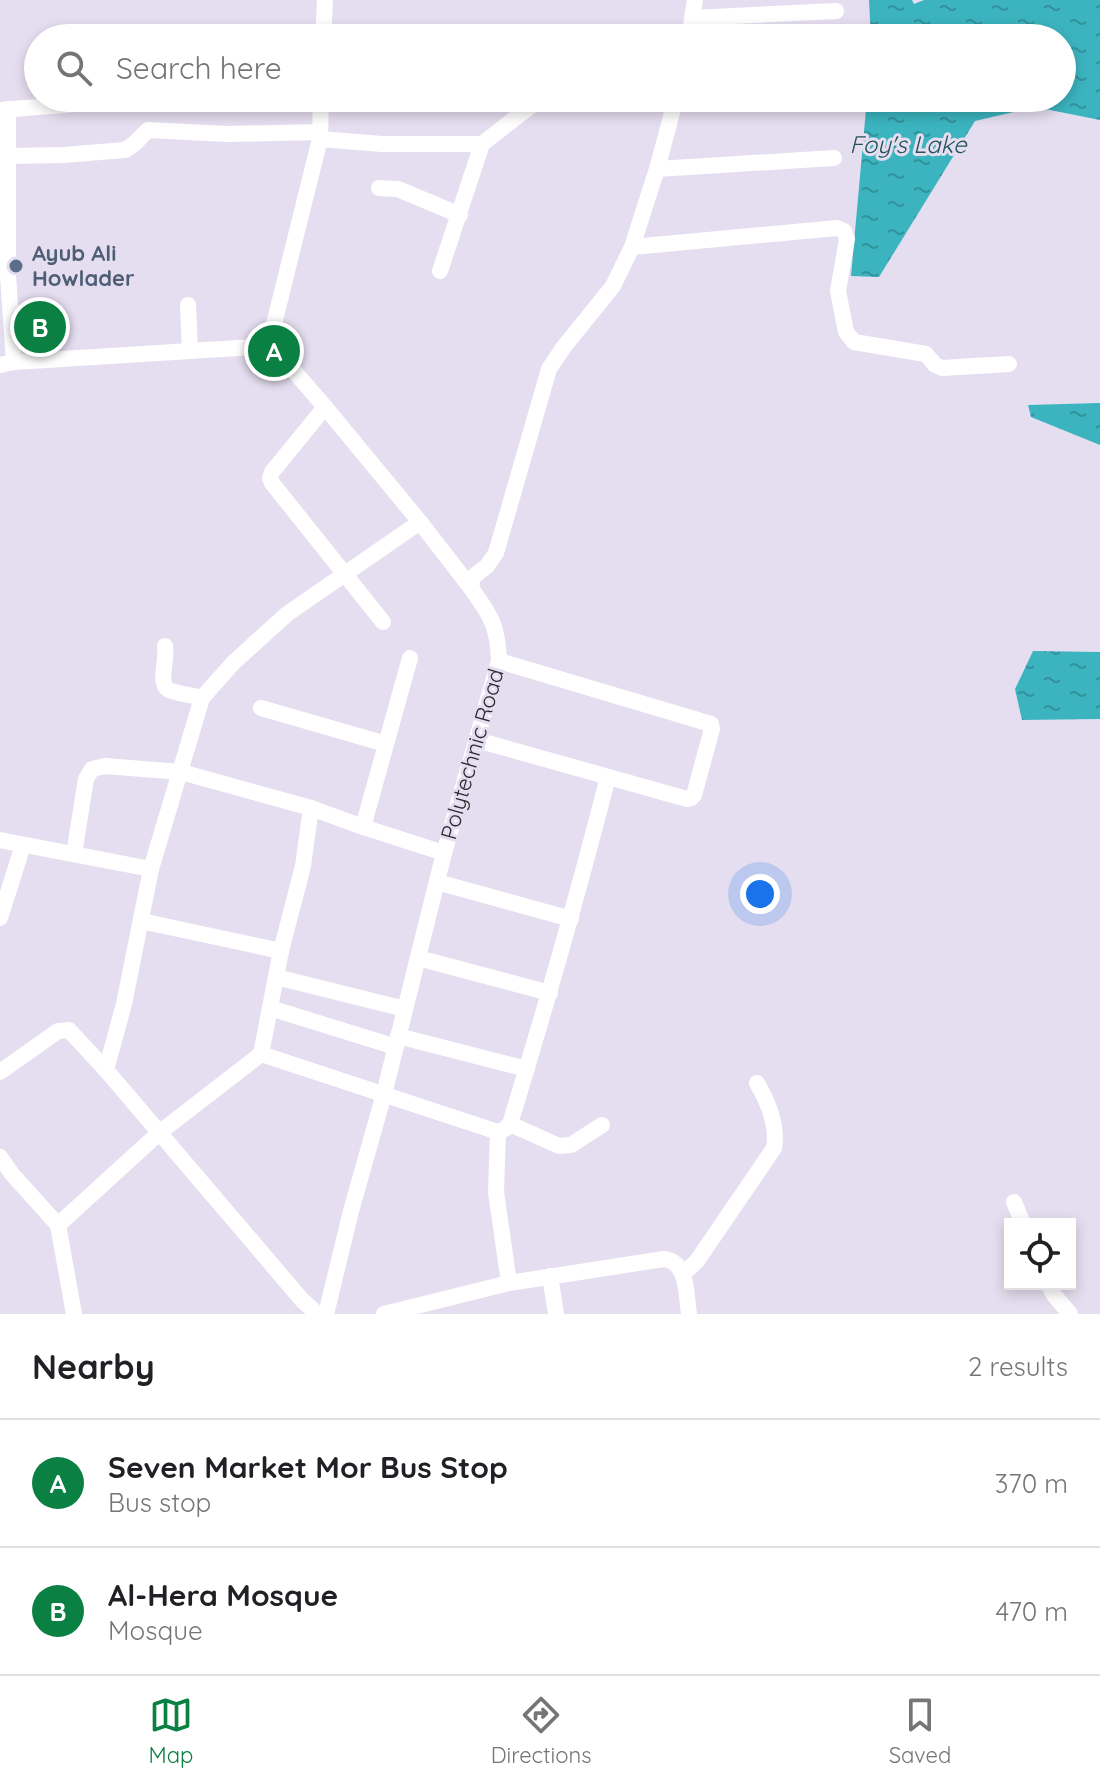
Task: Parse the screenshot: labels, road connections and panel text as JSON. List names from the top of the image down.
{
  "streets": {
    "street": ["Polytechnic Road"]
  },
  "water": ["Foy's Lake"],
  "places": ["Ayub Ali Howlader"],
  "page": {
    "search": "Search here",
    "pins": ["B", "A"],
    "heading": ["Nearby", "2 results"],
    "list": [
      {
        "mark": "A",
        "name": "Seven Market Mor Bus Stop",
        "note": "Bus stop",
        "value": "370 m"
      },
      {
        "mark": "B",
        "name": "Al-Hera Mosque",
        "note": "Mosque",
        "value": "470 m"
      }
    ],
    "nav": ["Map", "Directions", "Saved"]
  }
}
